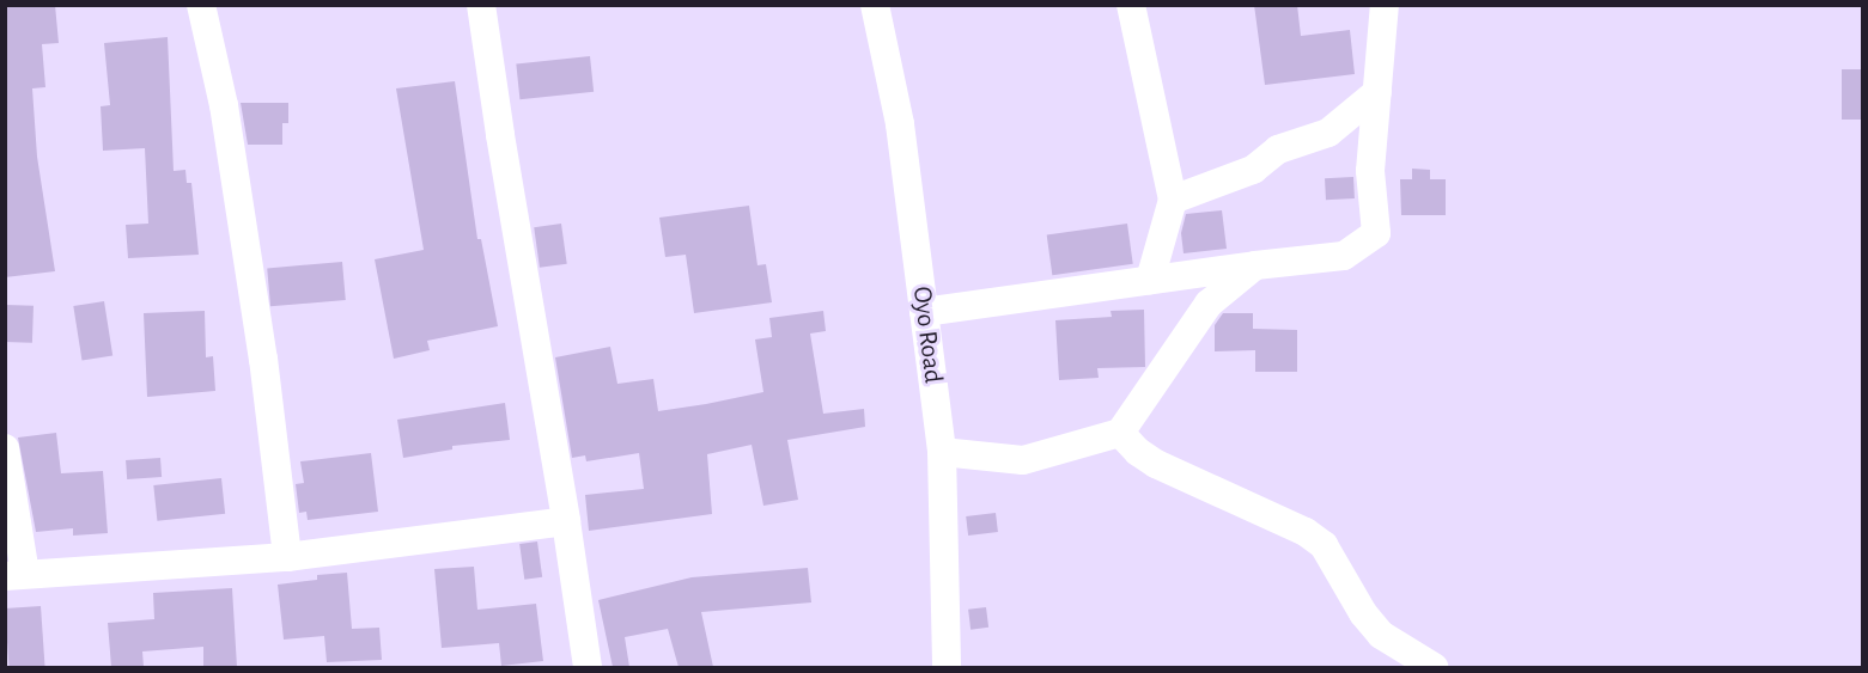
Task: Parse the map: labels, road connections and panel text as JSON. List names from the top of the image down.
{
  "streets": {
    "street": ["Oyo Road"]
  }
}
